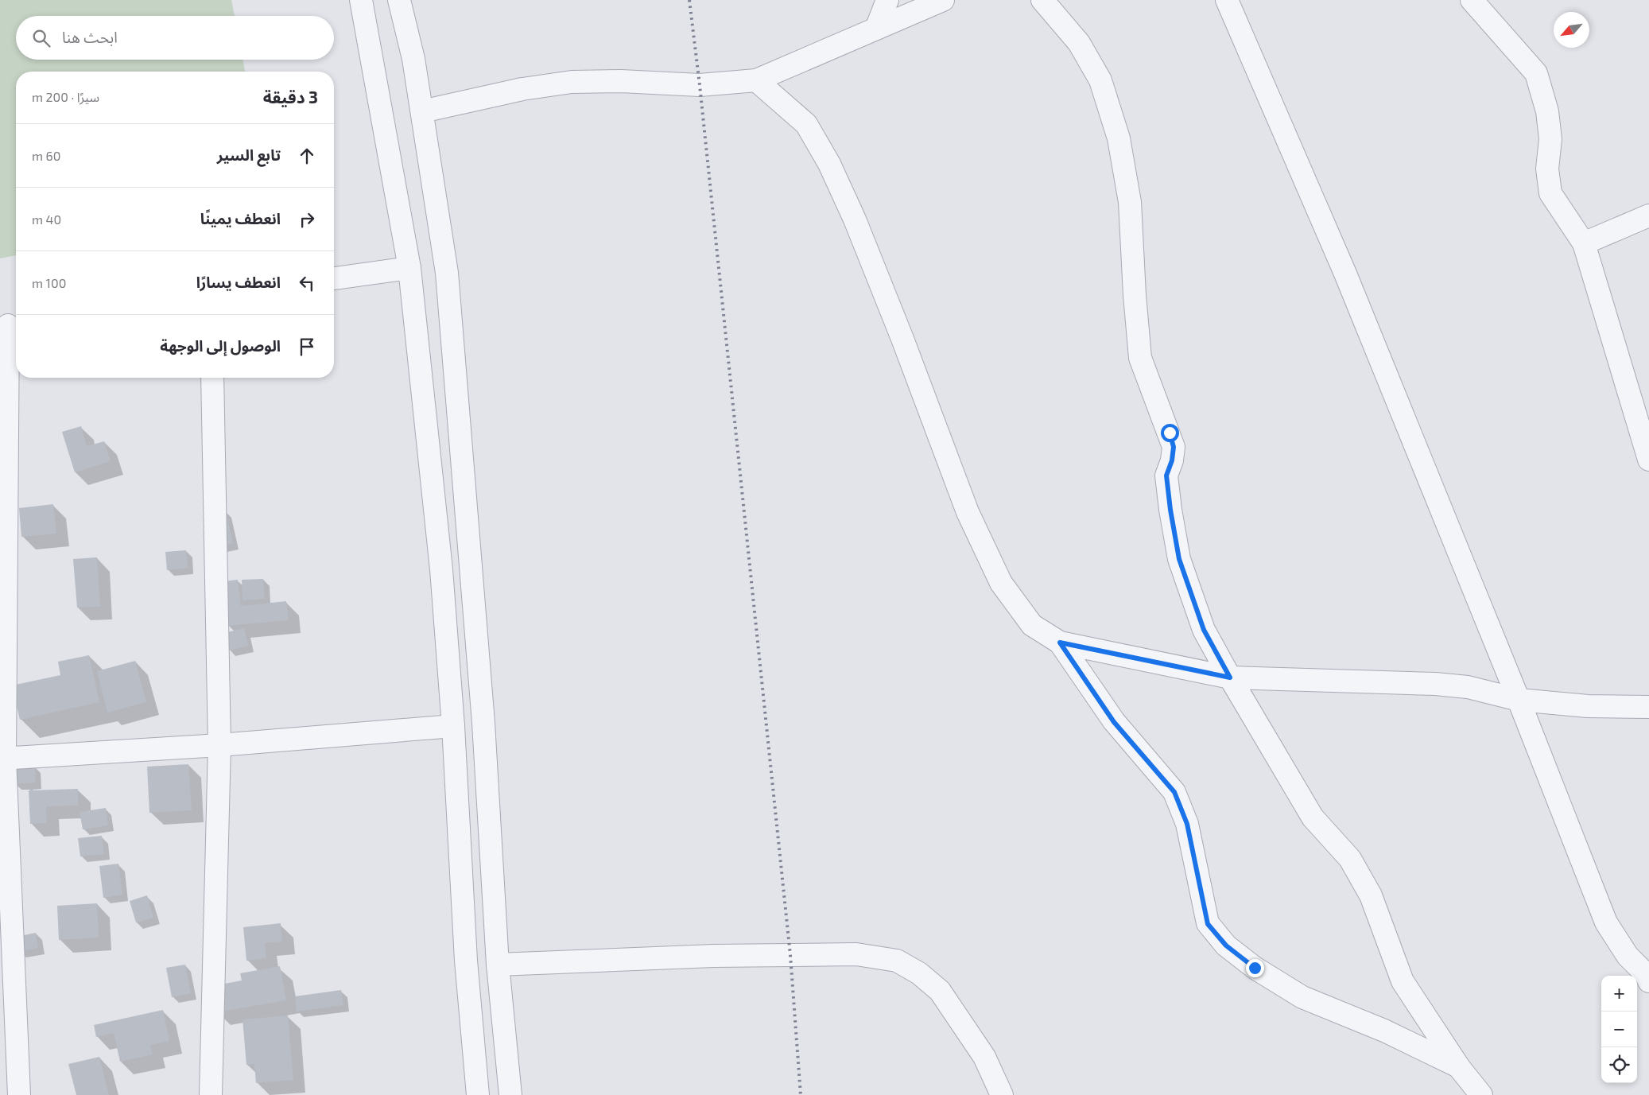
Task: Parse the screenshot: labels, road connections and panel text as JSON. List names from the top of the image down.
{
  "north": "bottom left",
  "page": {
    "search": "ابحث هنا",
    "heading": ["3 دقيقة", "سيرًا · 200 m"],
    "list": [
      ["تابع السير", "60 m"],
      ["انعطف يمينًا", "40 m"],
      ["انعطف يسارًا", "100 m"],
      "الوصول إلى الوجهة"
    ],
    "map_buttons": ["+", "−"]
  }
}
